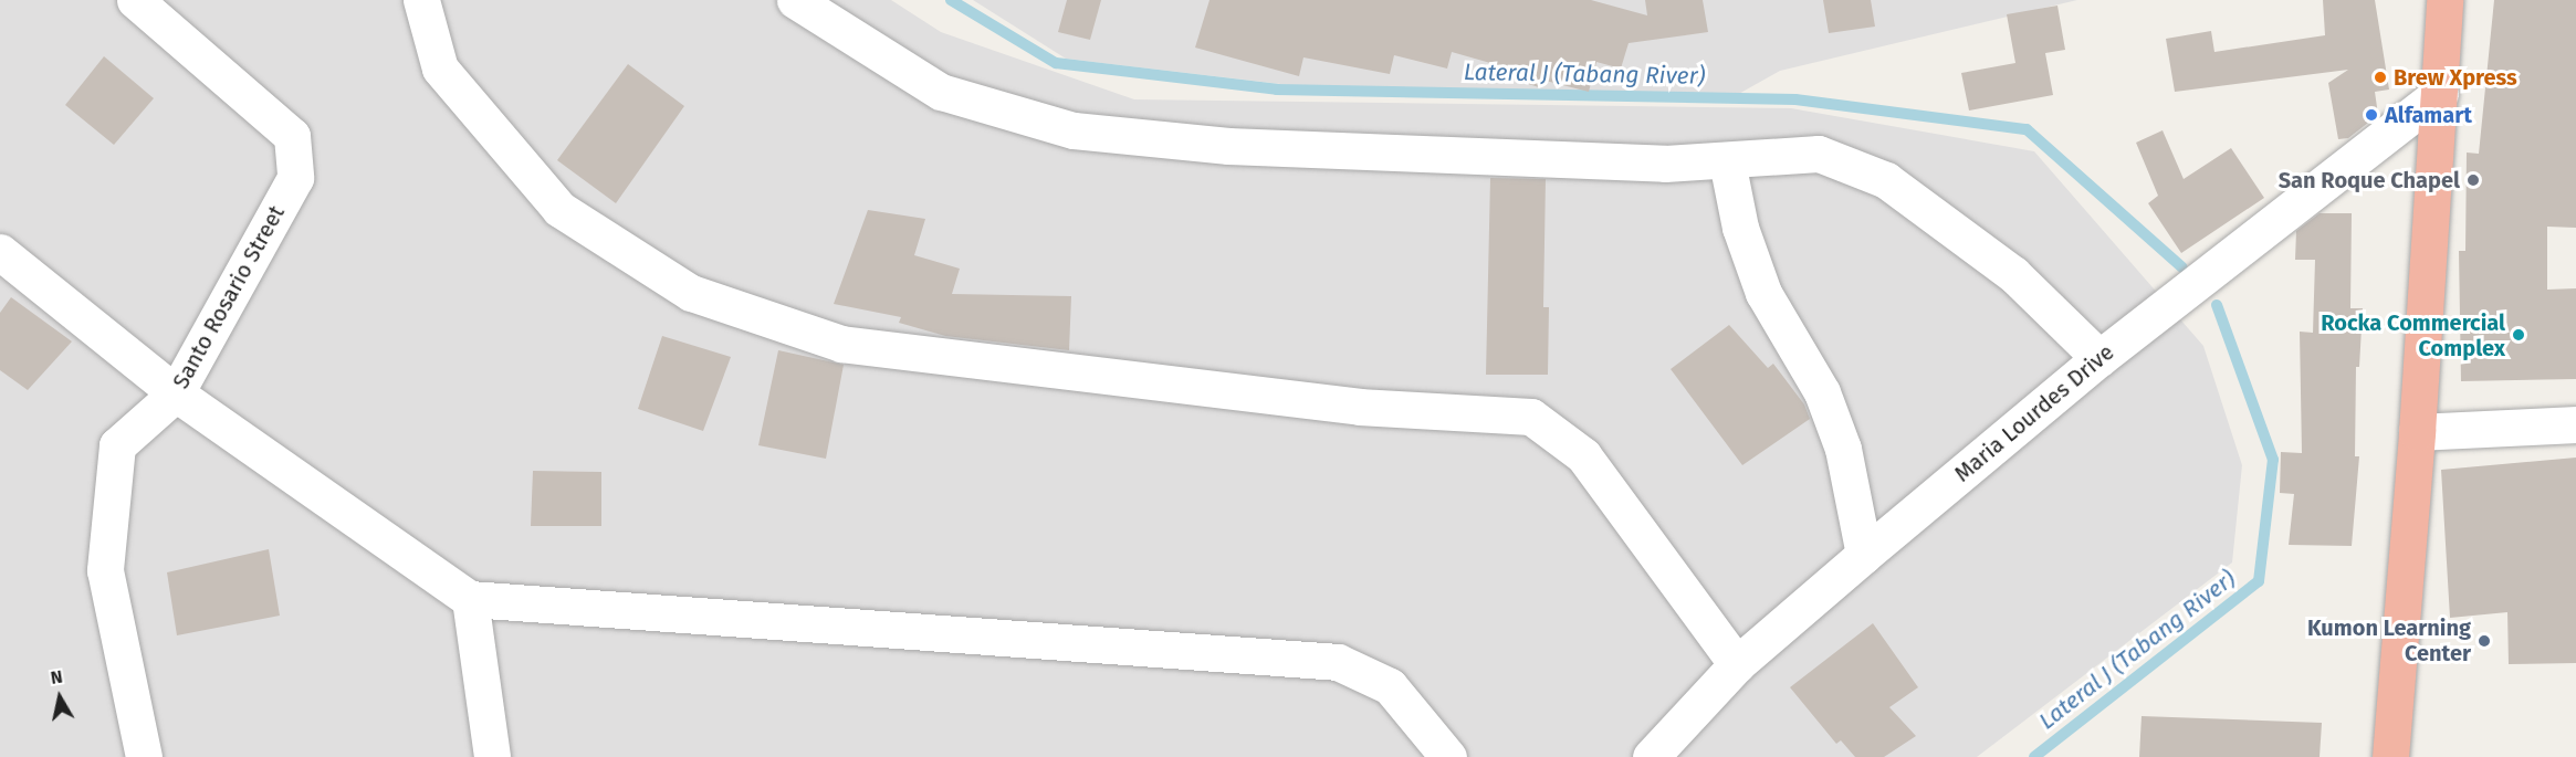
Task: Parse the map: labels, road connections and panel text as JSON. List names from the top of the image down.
{
  "streets": {
    "street": ["Santo Rosario Street", "Maria Lourdes Drive"]
  },
  "water": ["Lateral J (Tabang River)"],
  "places": [
    "Brew Xpress",
    "Alfamart",
    "San Roque Chapel",
    "Rocka Commercial Complex",
    "Kumon Learning Center"
  ],
  "north": "top"
}
